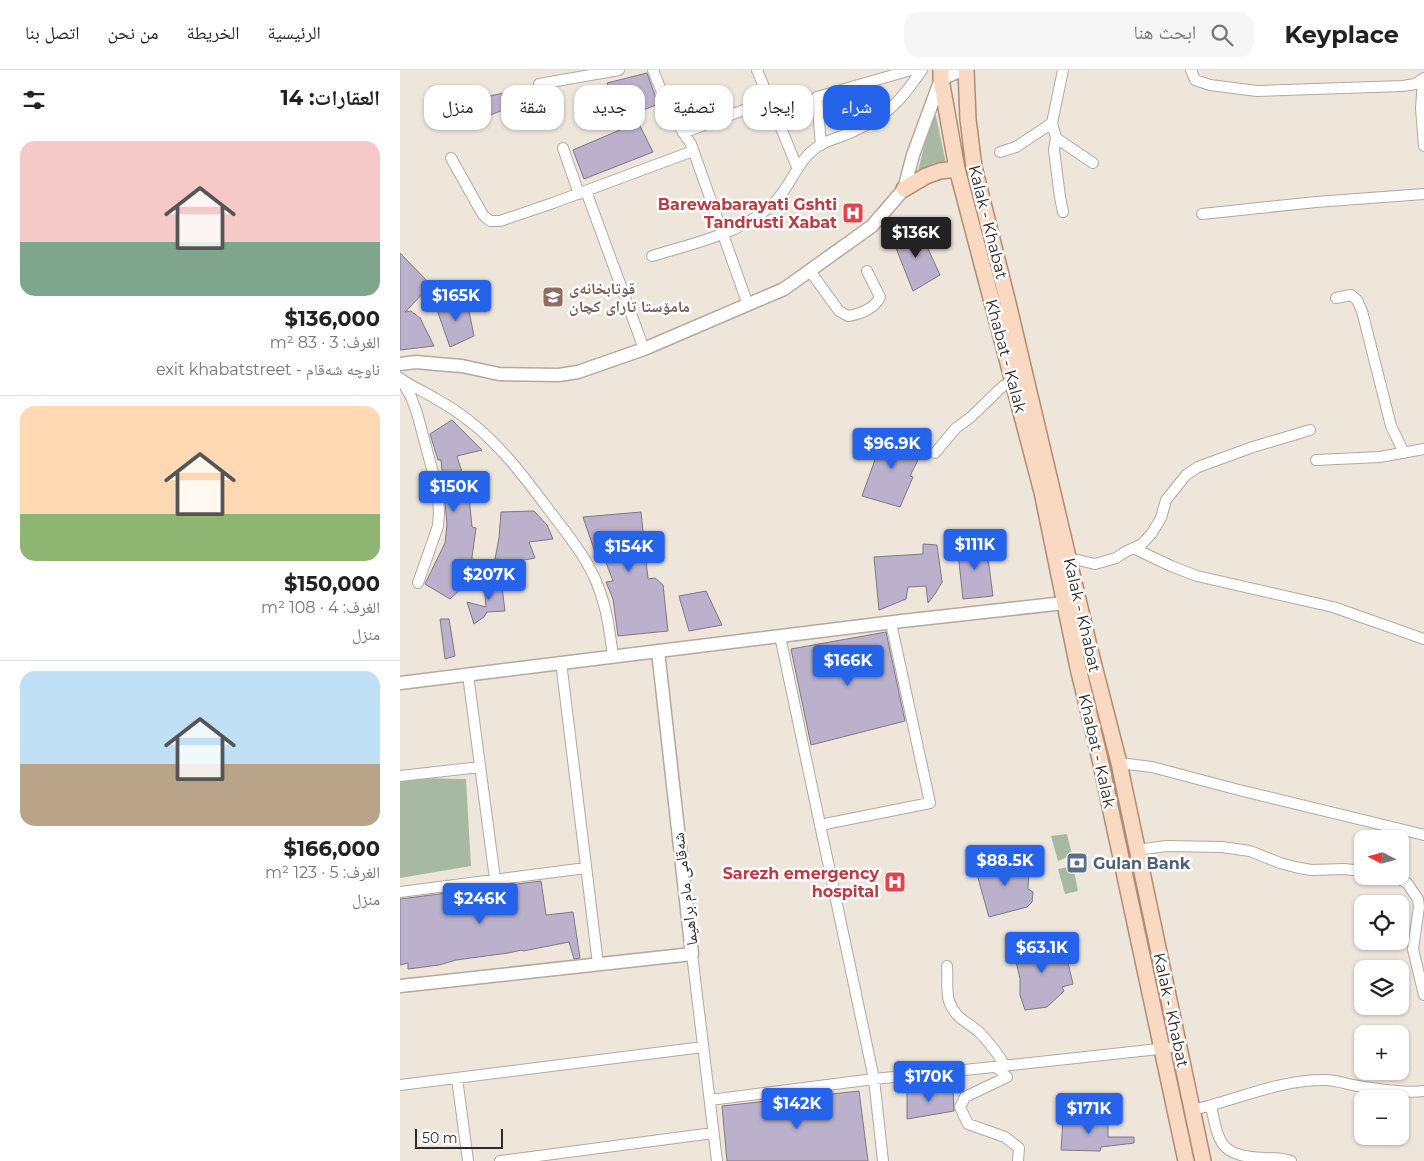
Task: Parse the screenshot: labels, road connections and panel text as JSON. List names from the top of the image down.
{
  "streets": {
    "main road": ["Kalak - Khabat", "Khabat - Kalak"],
    "street": ["شەقامی مام براهیما"]
  },
  "places": {
    "hospital": ["Barewabarayati Gshti Tandrusti Xabat", "Sarezh emergency hospital"],
    "school or university": ["قوتابخانەی مامۆستا تارای کچان"],
    "bank": ["Gulan Bank"]
  },
  "scale_bar": "50 m",
  "north": "left",
  "page": {
    "header": "Keyplace",
    "search": "ابحث هنا",
    "nav": [
      "الرئيسية",
      "الخريطة",
      "من نحن",
      "اتصل بنا"
    ],
    "heading": "العقارات: 14",
    "chip": [
      "شراء",
      "إيجار",
      "تصفية",
      "جديد",
      "شقة",
      "منزل"
    ],
    "list": [
      {
        "name": "$136,000",
        "note": "الغرف: 3 · 83 m² · ناوچە شەقام - exit khabatstreet"
      },
      {
        "name": "$150,000",
        "note": "الغرف: 4 · 108 m² · منزل"
      },
      {
        "name": "$166,000",
        "note": "الغرف: 5 · 123 m² · منزل"
      }
    ],
    "price": [
      "$136K",
      "$165K",
      "$96.9K",
      "$150K",
      "$111K",
      "$154K",
      "$207K",
      "$166K",
      "$88.5K",
      "$246K",
      "$63.1K",
      "$170K",
      "$142K",
      "$171K"
    ],
    "map_buttons": ["+", "−"],
    "scale": "50 m"
  }
}
